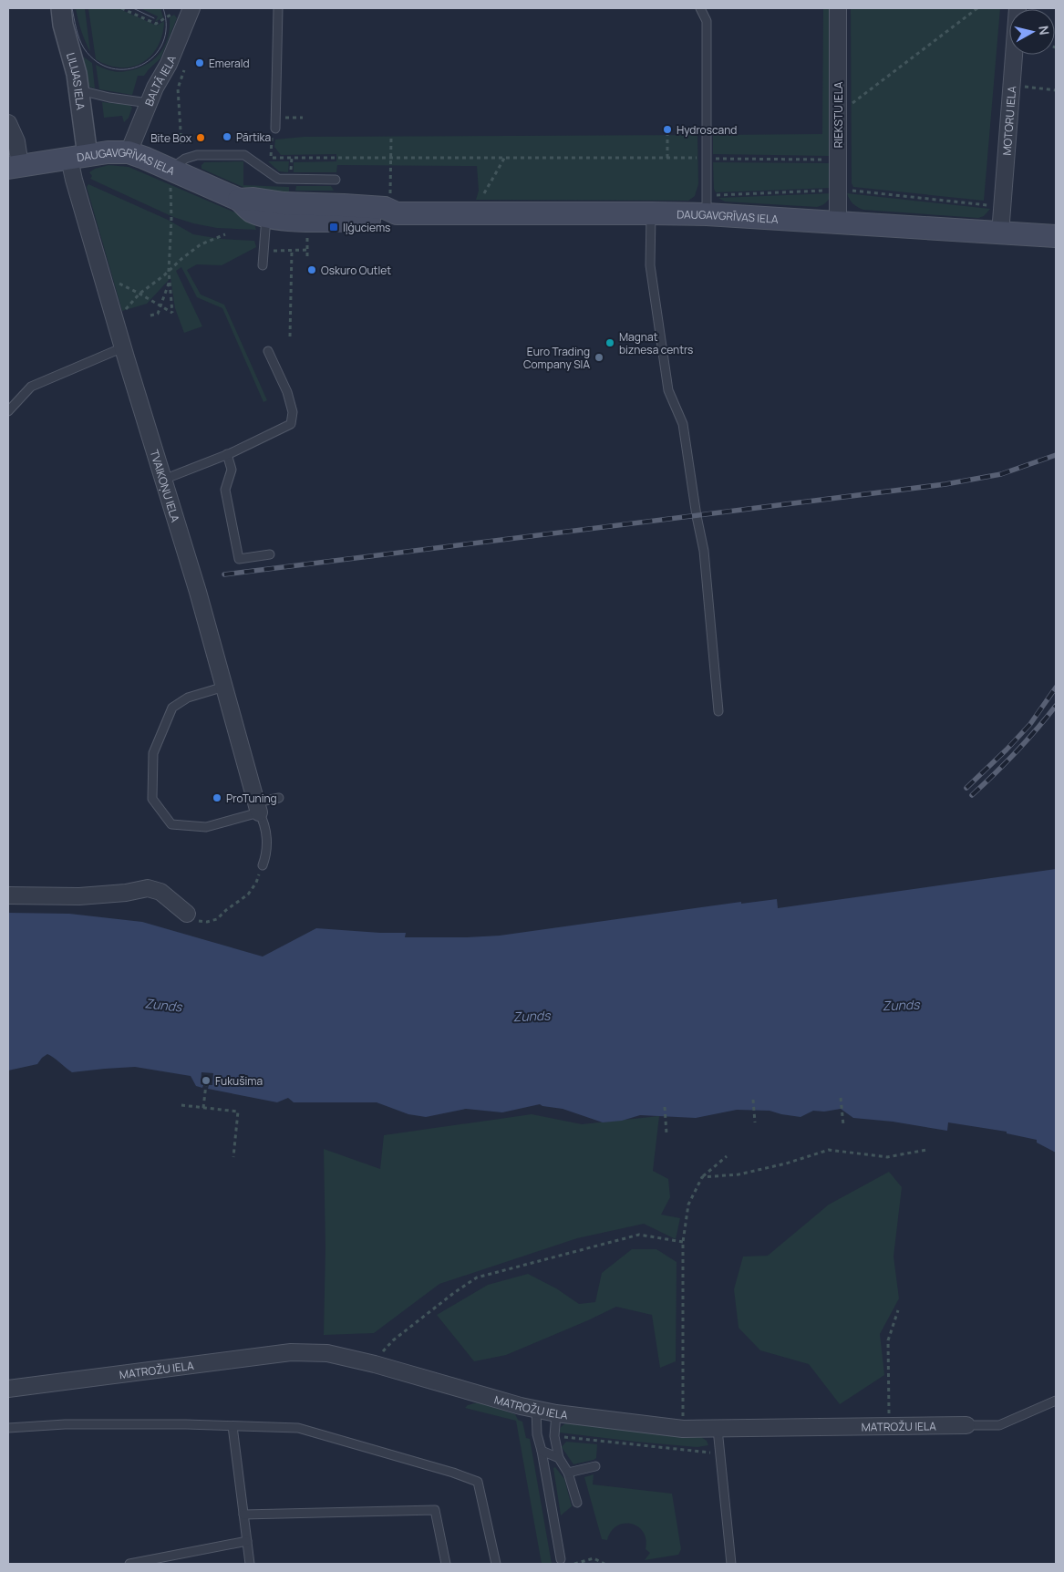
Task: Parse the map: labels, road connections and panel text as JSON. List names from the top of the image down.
{
  "streets": {
    "main road": ["DAUGAVGRĪVAS IELA"],
    "street": [
      "BALTĀ IELA",
      "LILIJAS IELA",
      "RIEKSTU IELA",
      "MOTORU IELA",
      "TVAIKOŅU IELA",
      "MATROŽU IELA"
    ]
  },
  "crossings": [
    ["BALTĀ IELA", "DAUGAVGRĪVAS IELA"],
    ["LILIJAS IELA", "DAUGAVGRĪVAS IELA"],
    ["LILIJAS IELA", "TVAIKOŅU IELA"],
    ["RIEKSTU IELA", "DAUGAVGRĪVAS IELA"],
    ["MOTORU IELA", "DAUGAVGRĪVAS IELA"],
    ["DAUGAVGRĪVAS IELA", "TVAIKOŅU IELA"]
  ],
  "water": ["Zunds"],
  "places": {
    "other": [
      "Emerald",
      "Hydroscand",
      "Pārtika",
      "Bite Box",
      "Oskuro Outlet",
      "Magnat biznesa centrs",
      "Euro Trading Company SIA",
      "ProTuning",
      "Fukušima"
    ],
    "transit": ["Iļģuciems"]
  },
  "north": "right"
}
